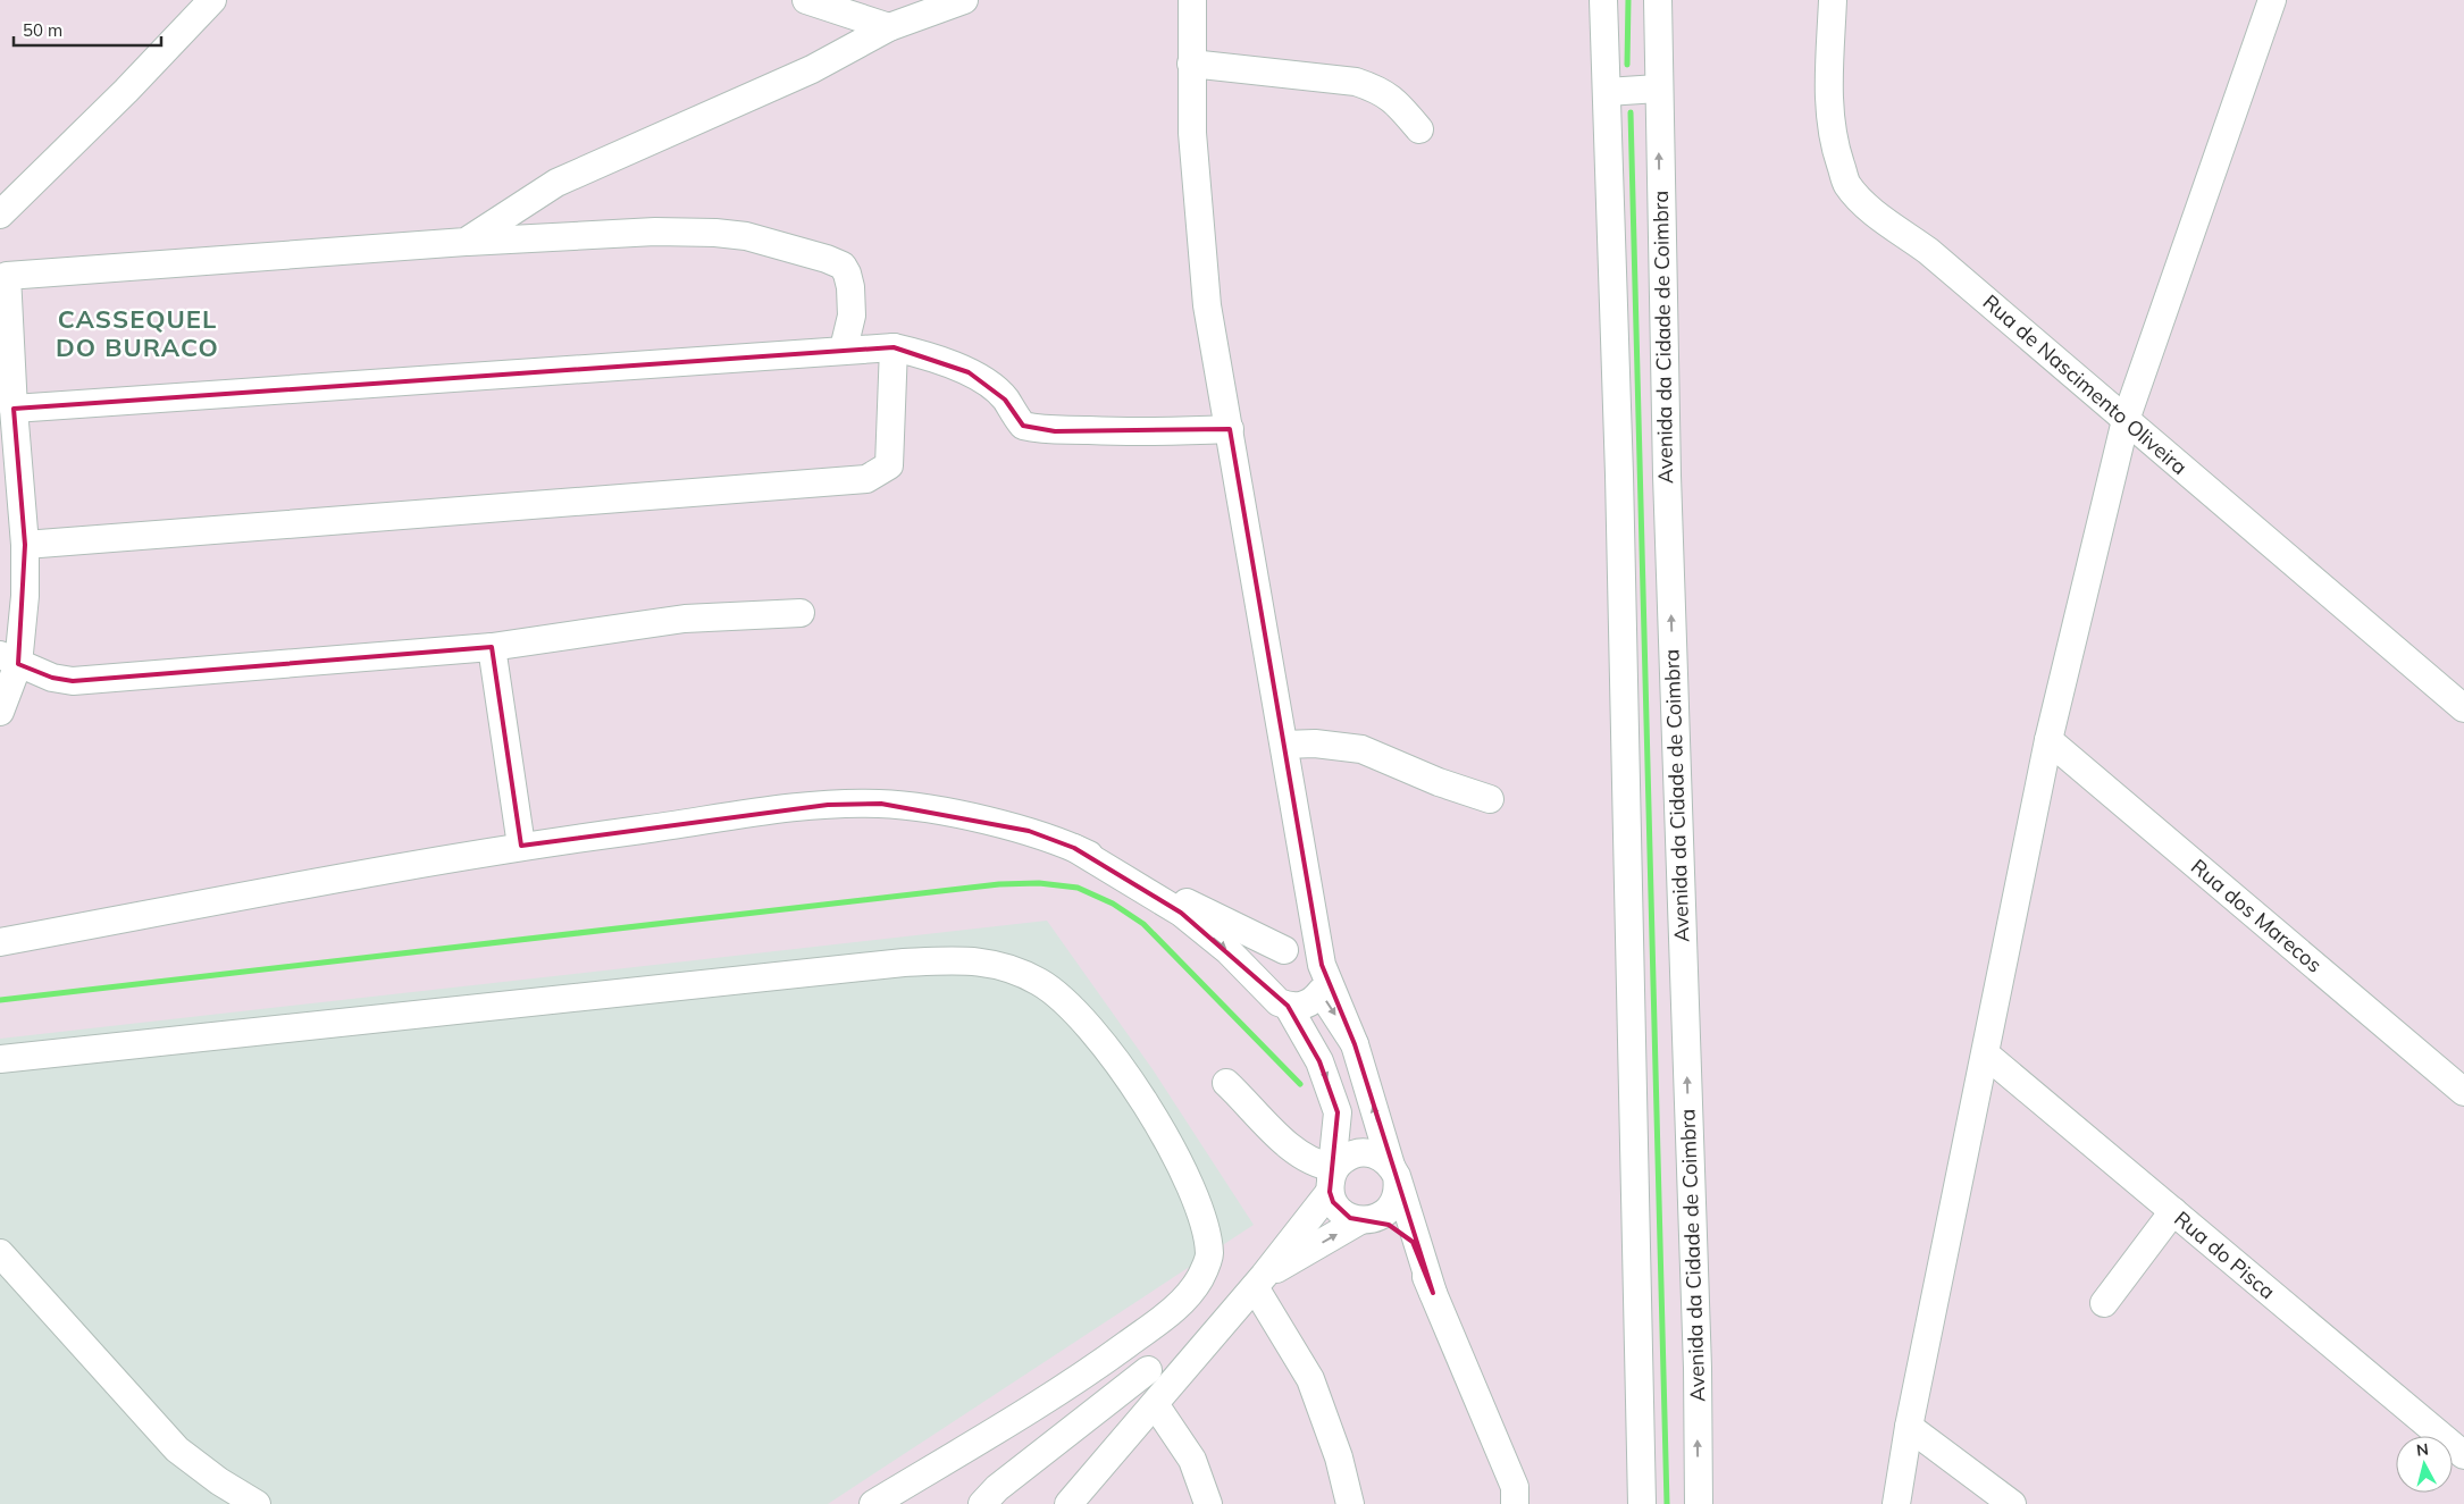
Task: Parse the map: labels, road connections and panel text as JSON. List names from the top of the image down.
{
  "streets": {
    "street": [
      "Avenida da Cidade de Coimbra",
      "Rua de Nascimento Oliveira",
      "Rua dos Marecos",
      "Rua do Pisca"
    ]
  },
  "districts": ["CASSEQUEL DO BURACO"],
  "scale_bar": "50 m",
  "north": "top"
}
